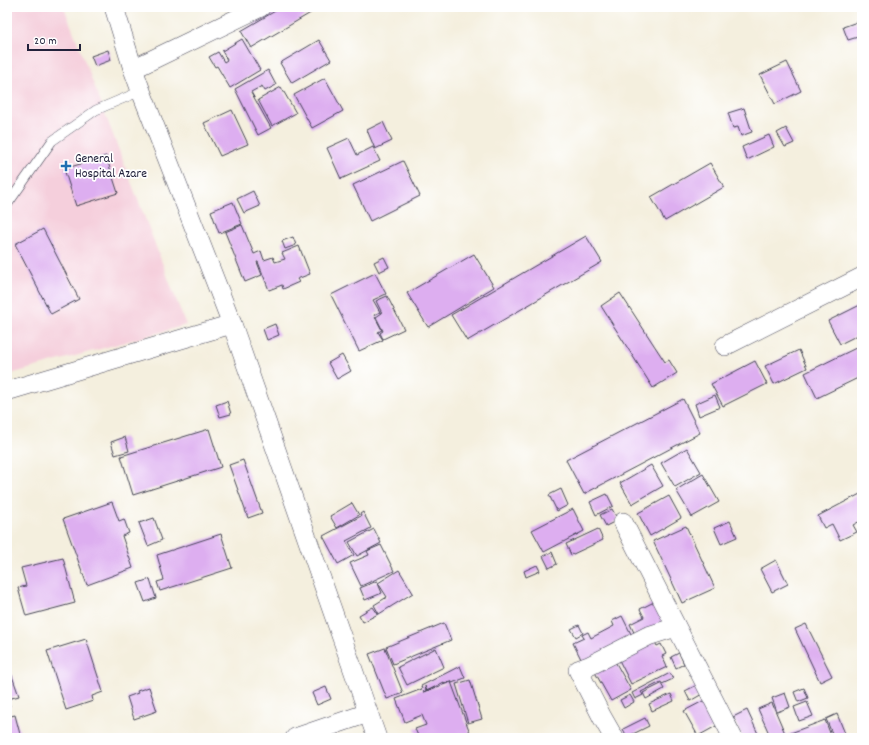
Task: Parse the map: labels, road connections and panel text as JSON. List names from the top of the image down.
{
  "places": {
    "health": ["General Hospital Azare"]
  },
  "scale_bar": "20 m"
}
